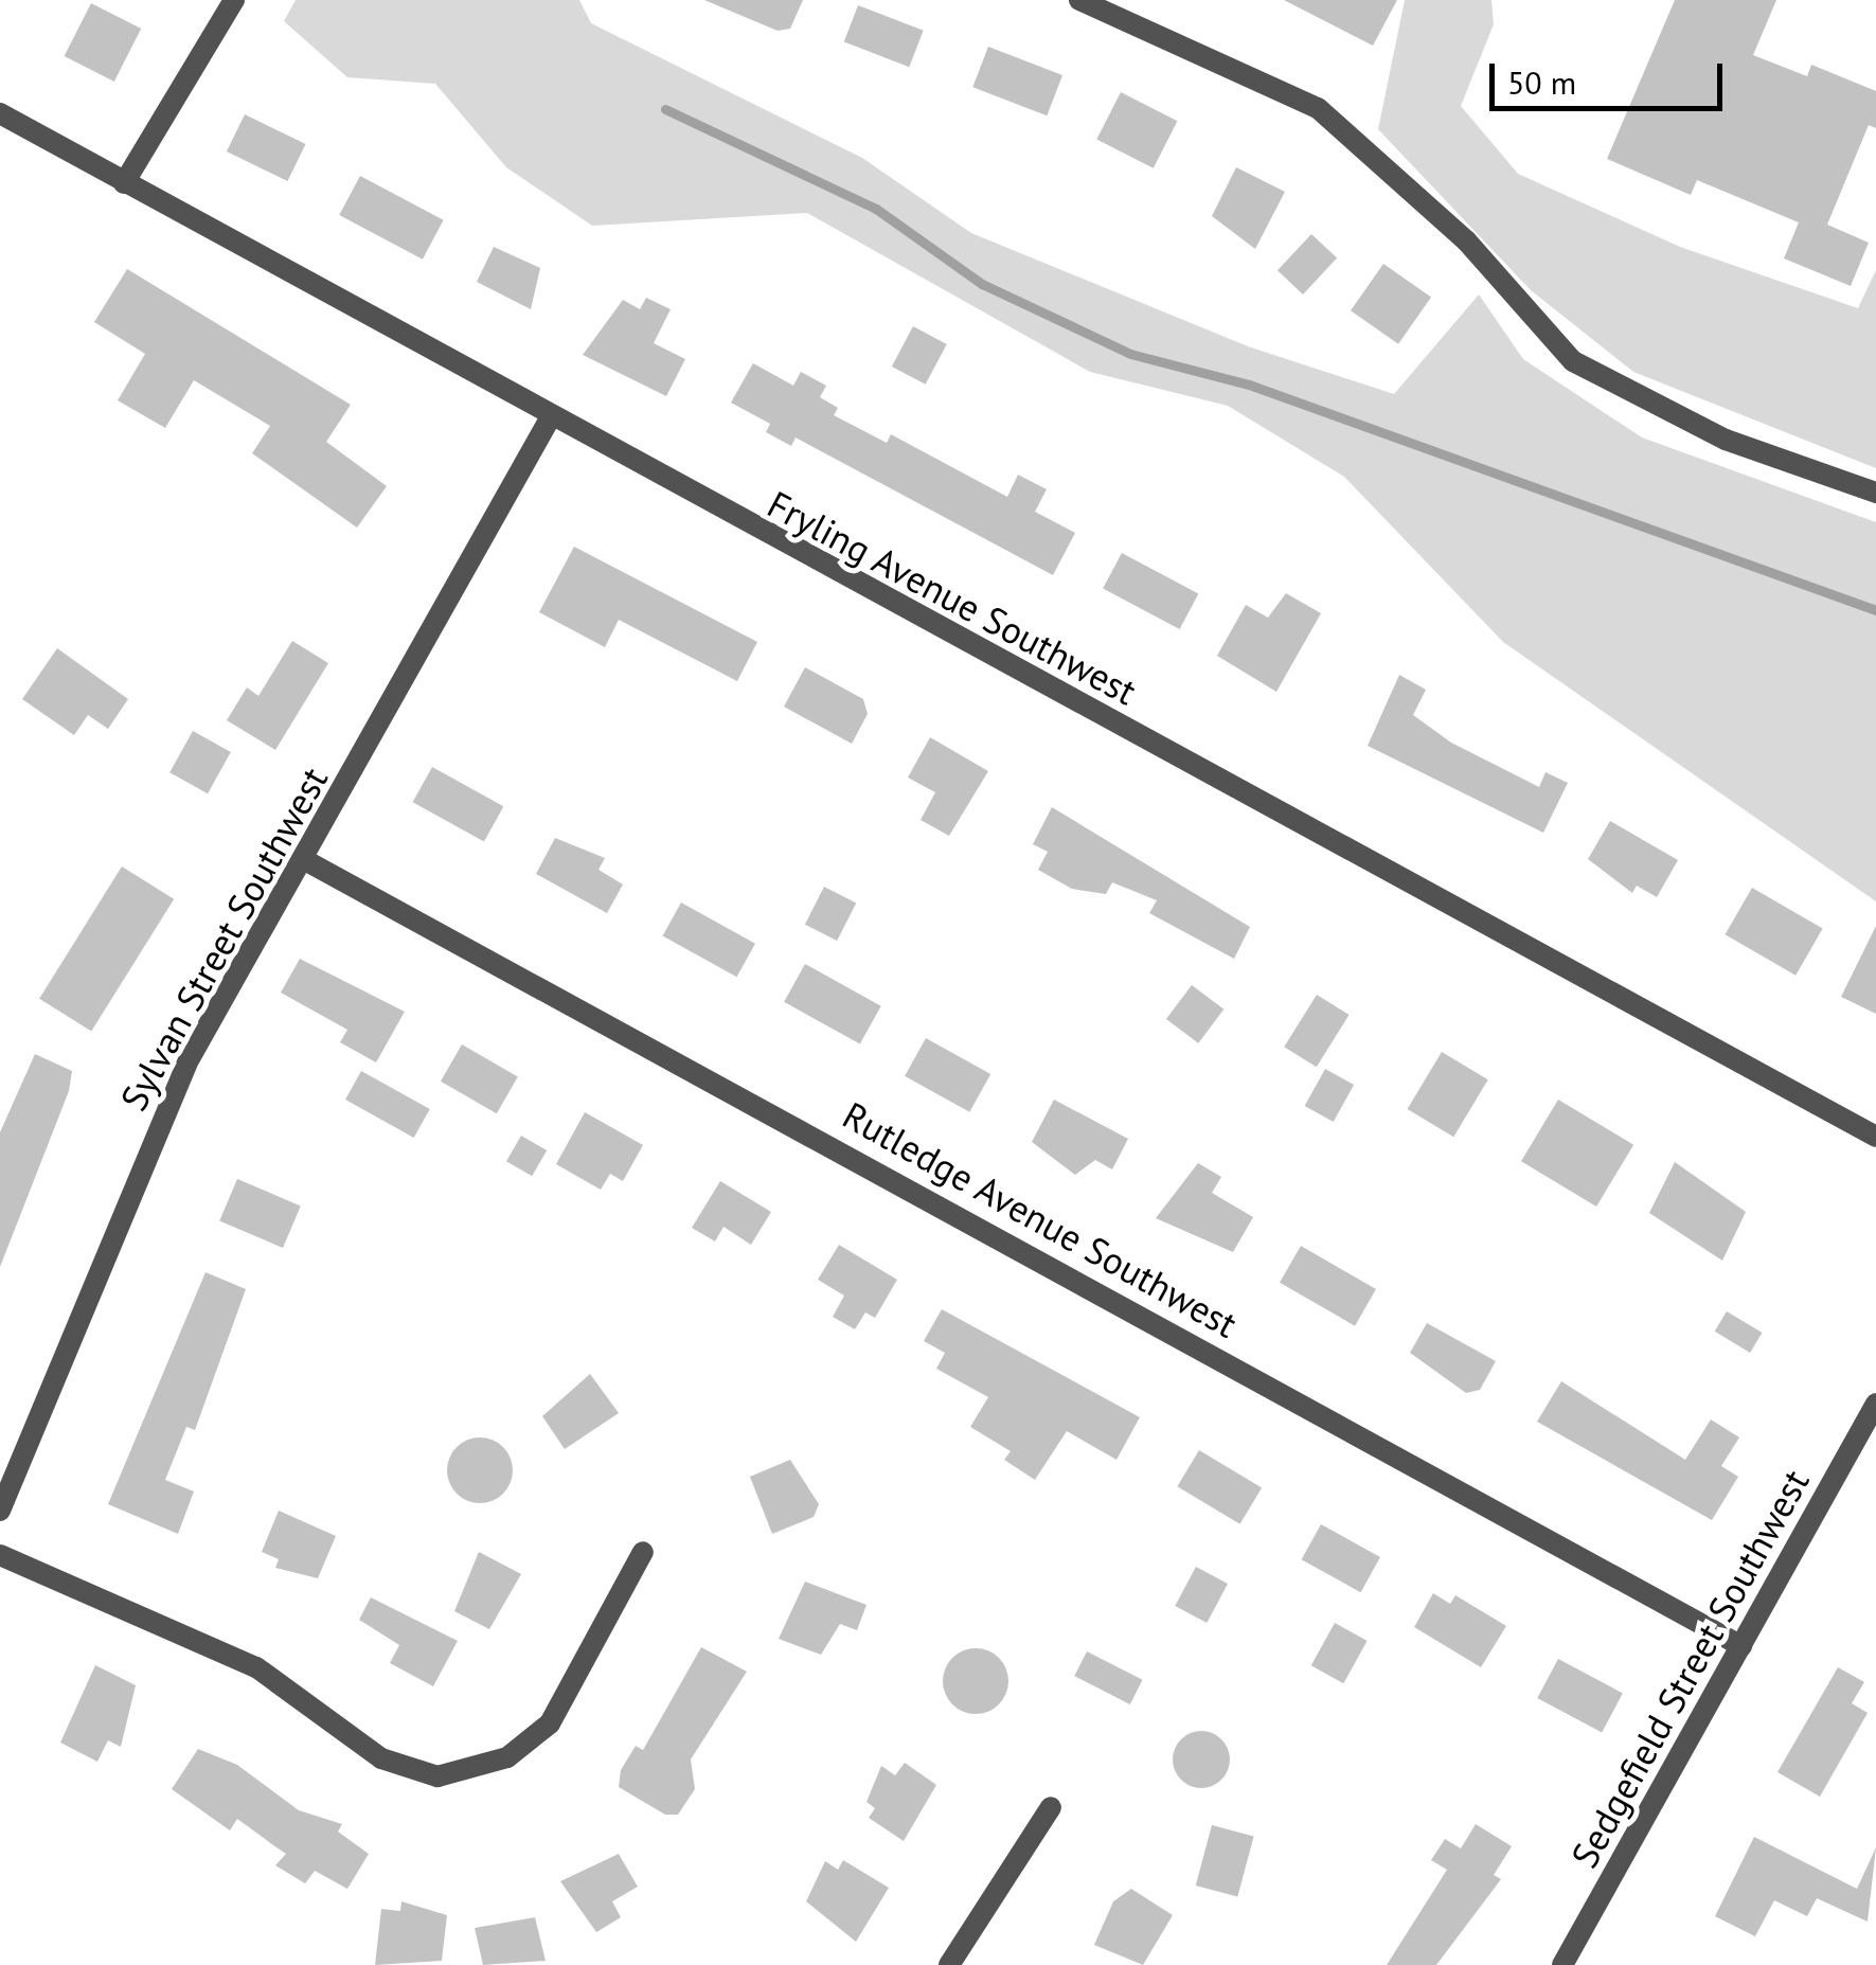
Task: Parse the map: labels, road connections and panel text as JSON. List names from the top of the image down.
{
  "streets": {
    "street": [
      "Fryling Avenue Southwest",
      "Sylvan Street Southwest",
      "Rutledge Avenue Southwest",
      "Sedgefield Street Southwest"
    ]
  },
  "crossings": [
    ["Fryling Avenue Southwest", "Sylvan Street Southwest"],
    ["Sylvan Street Southwest", "Rutledge Avenue Southwest"],
    ["Rutledge Avenue Southwest", "Sedgefield Street Southwest"]
  ],
  "scale_bar": "50 m"
}
